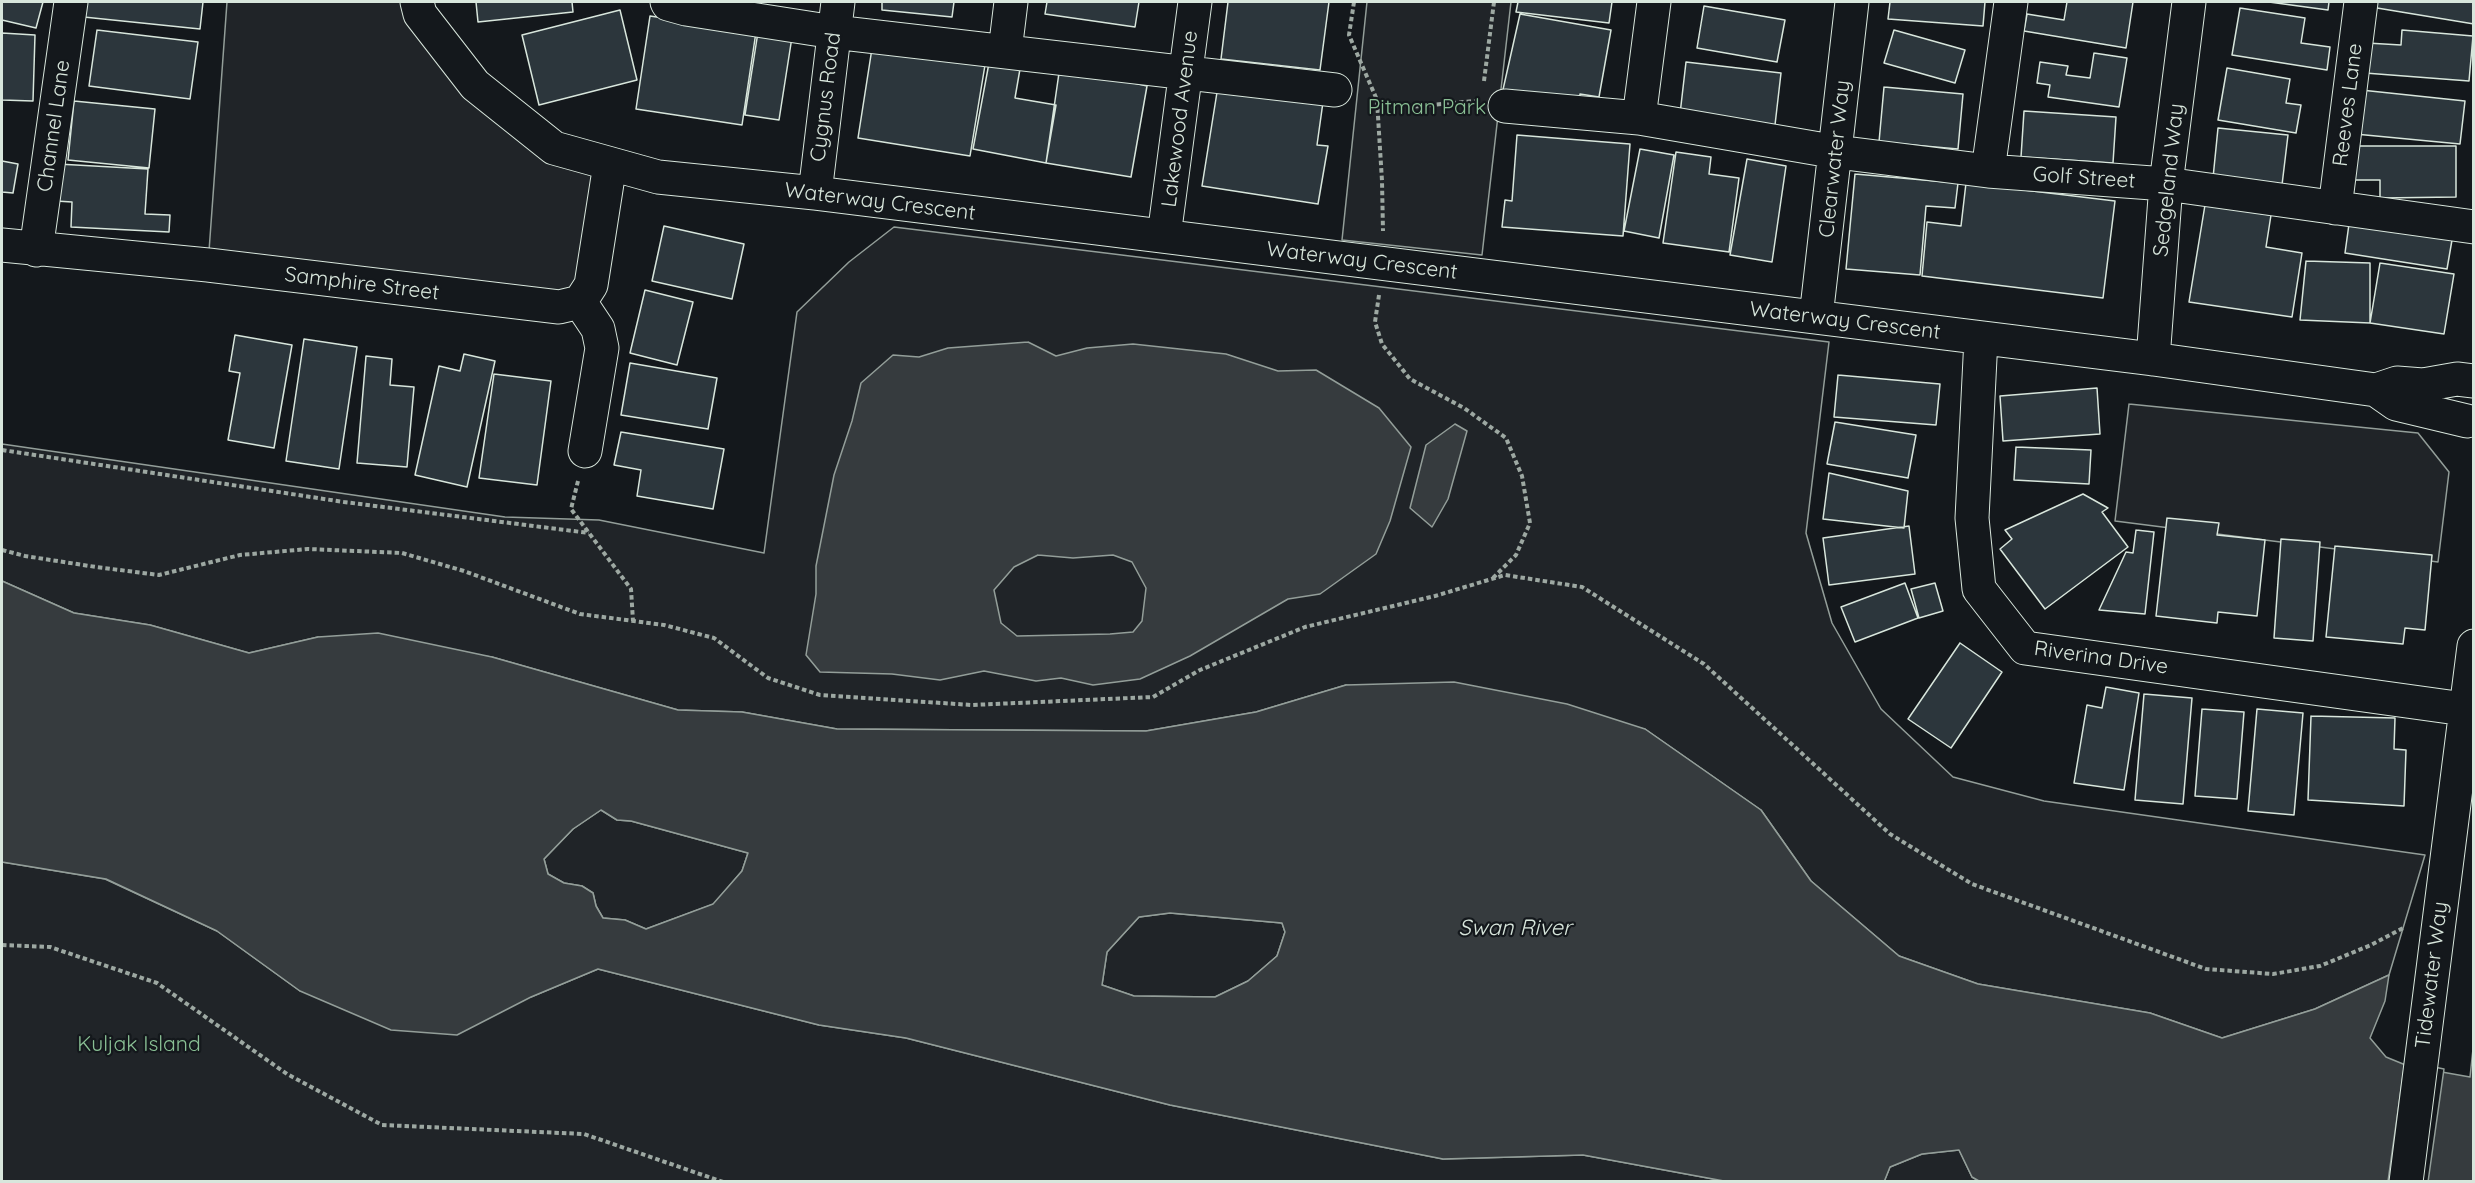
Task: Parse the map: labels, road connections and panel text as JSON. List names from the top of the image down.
{
  "streets": {
    "street": [
      "Cygnus Road",
      "Reeves Lane",
      "Lakewood Avenue",
      "Channel Lane",
      "Clearwater Way",
      "Golf Street",
      "Sedgeland Way",
      "Waterway Crescent",
      "Samphire Street",
      "Riverina Drive",
      "Tidewater Way"
    ]
  },
  "crossings": [
    ["Cygnus Road", "Waterway Crescent"],
    ["Reeves Lane", "Golf Street"],
    ["Lakewood Avenue", "Waterway Crescent"],
    ["Channel Lane", "Samphire Street"],
    ["Clearwater Way", "Golf Street"],
    ["Clearwater Way", "Waterway Crescent"],
    ["Golf Street", "Sedgeland Way"],
    ["Sedgeland Way", "Waterway Crescent"],
    ["Waterway Crescent", "Riverina Drive"],
    ["Riverina Drive", "Tidewater Way"]
  ],
  "water": ["Swan River"],
  "parks": ["Pitman Park", "Kuljak Island"]
}
